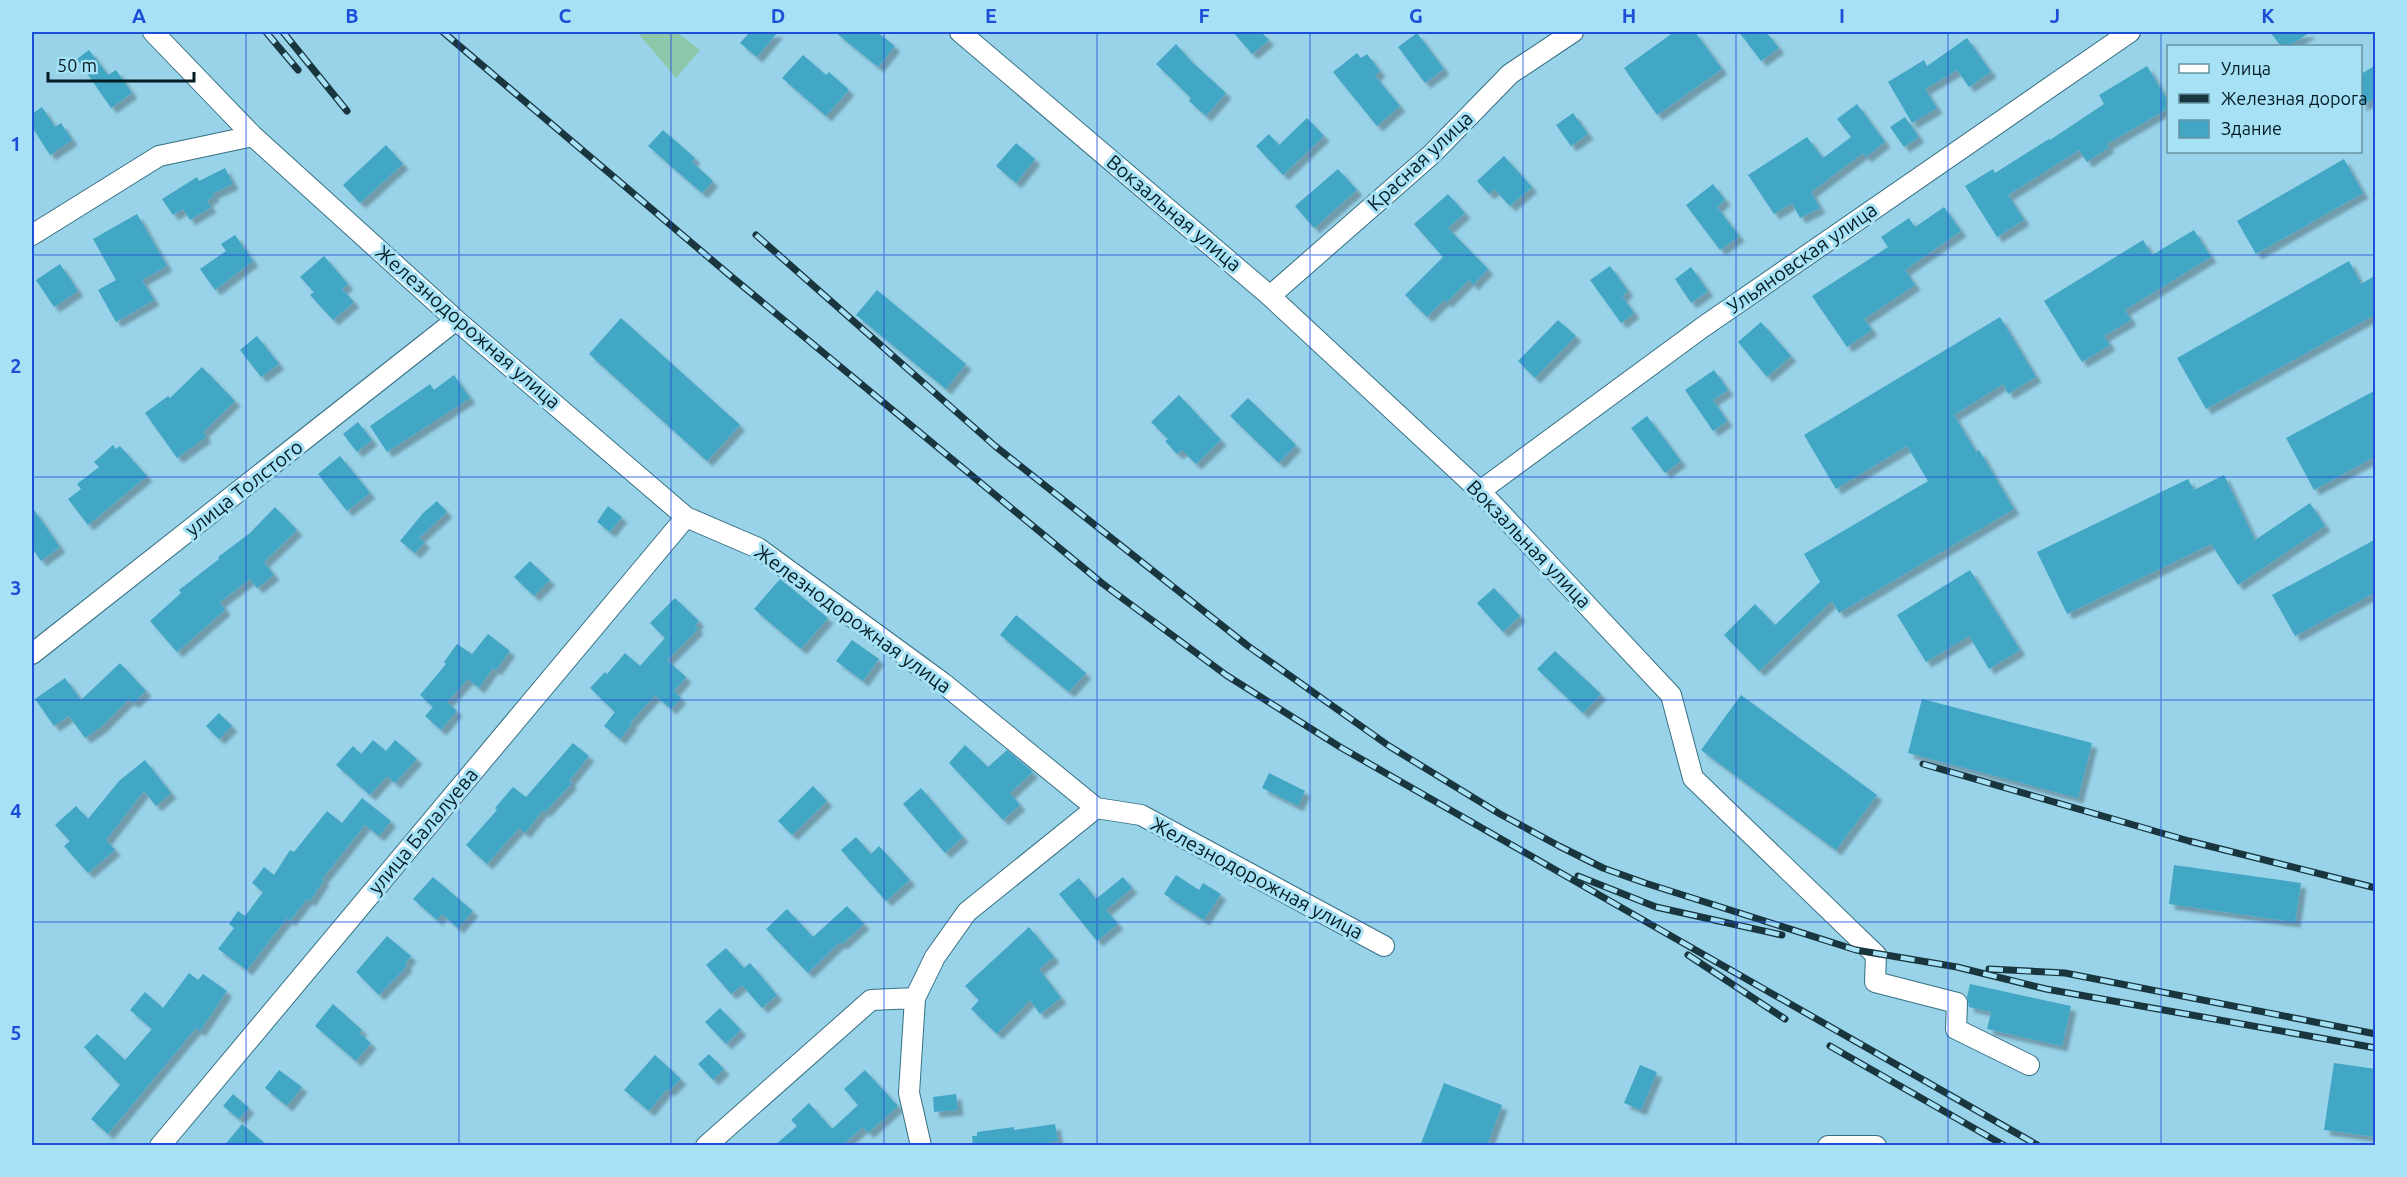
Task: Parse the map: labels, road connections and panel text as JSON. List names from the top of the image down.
{
  "streets": {
    "street": [
      "Красная улица",
      "Вокзальная улица",
      "Ульяновская улица",
      "Железнодорожная улица",
      "улица Толстого",
      "улица Балалуева"
    ]
  },
  "crossings": [
    ["Красная улица", "Вокзальная улица"],
    ["Вокзальная улица", "Ульяновская улица"],
    ["Железнодорожная улица", "улица Толстого"],
    ["Железнодорожная улица", "улица Балалуева"]
  ],
  "legend": ["Улица", "Железная дорога", "Здание"],
  "scale_bar": "50 m",
  "grid": {
    "columns": [
      "A",
      "B",
      "C",
      "D",
      "E",
      "F",
      "G",
      "H",
      "I",
      "J",
      "K"
    ],
    "rows": [
      "1",
      "2",
      "3",
      "4",
      "5"
    ]
  }
}
